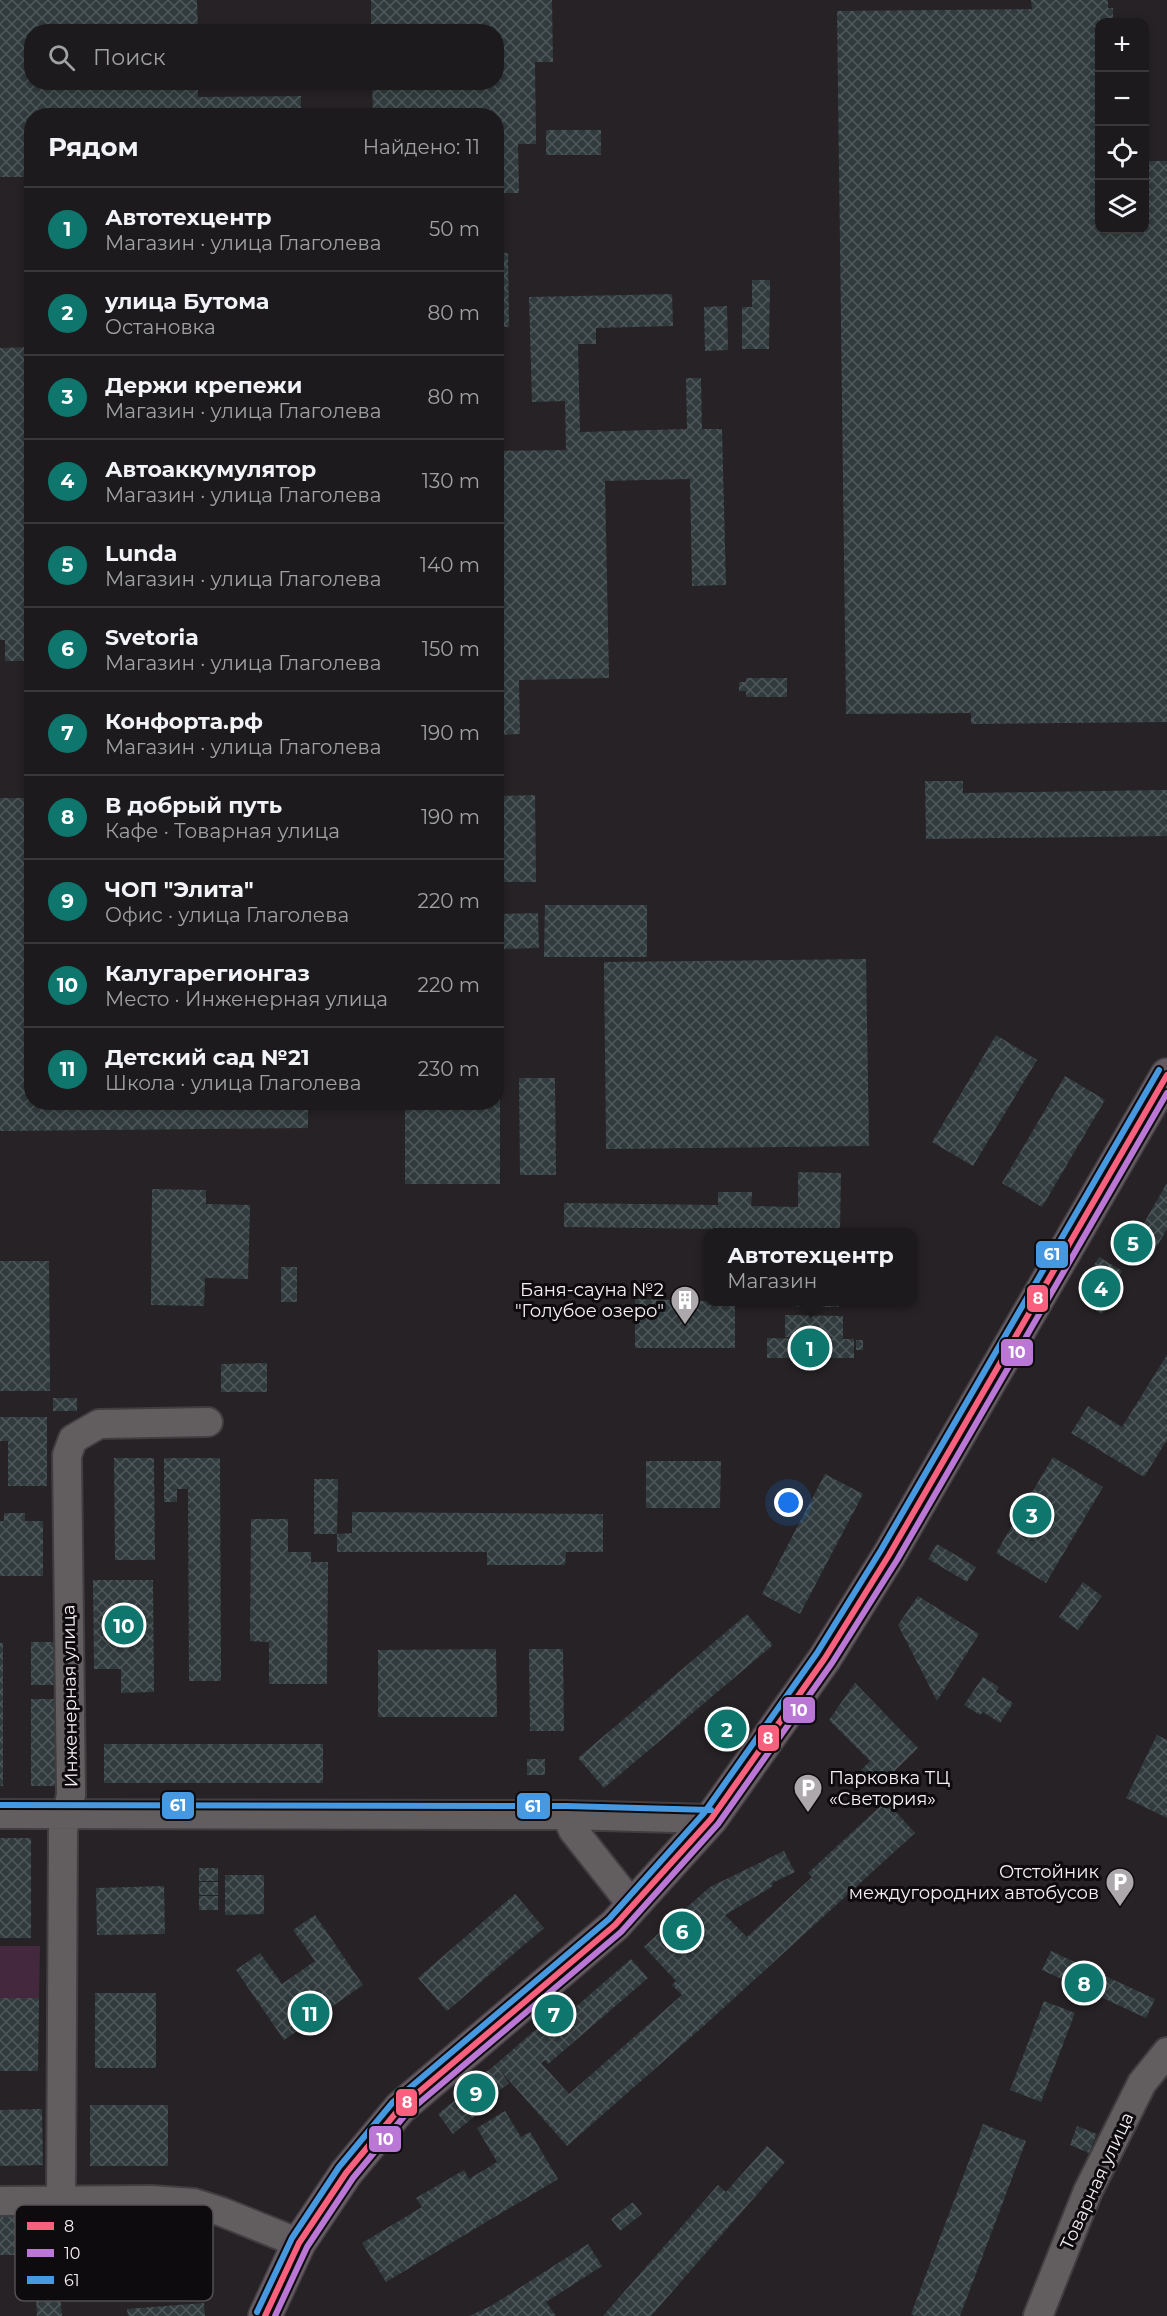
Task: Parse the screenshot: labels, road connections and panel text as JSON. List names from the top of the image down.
{
  "streets": {
    "street": ["Инженерная улица", "Товарная улица"]
  },
  "places": {
    "building": ["Баня-сауна №2 \"Голубое озеро\""],
    "parking": ["Парковка ТЦ «Светория»", "Отстойник междугородних автобусов"]
  },
  "lines": ["transit line 61", "transit line 8", "transit line 10"],
  "legend": ["8", "10", "61"],
  "page": {
    "map_buttons": ["+", "−"],
    "search": "Поиск",
    "heading": ["Рядом", "Найдено: 11"],
    "list": [
      {
        "mark": "1",
        "name": "Автотехцентр",
        "note": "Магазин · улица Глаголева",
        "value": "50 m"
      },
      {
        "mark": "2",
        "name": "улица Бутома",
        "note": "Остановка",
        "value": "80 m"
      },
      {
        "mark": "3",
        "name": "Держи крепежи",
        "note": "Магазин · улица Глаголева",
        "value": "80 m"
      },
      {
        "mark": "4",
        "name": "Автоаккумулятор",
        "note": "Магазин · улица Глаголева",
        "value": "130 m"
      },
      {
        "mark": "5",
        "name": "Lunda",
        "note": "Магазин · улица Глаголева",
        "value": "140 m"
      },
      {
        "mark": "6",
        "name": "Svetoria",
        "note": "Магазин · улица Глаголева",
        "value": "150 m"
      },
      {
        "mark": "7",
        "name": "Конфорта.рф",
        "note": "Магазин · улица Глаголева",
        "value": "190 m"
      },
      {
        "mark": "8",
        "name": "В добрый путь",
        "note": "Кафе · Товарная улица",
        "value": "190 m"
      },
      {
        "mark": "9",
        "name": "ЧОП \"Элита\"",
        "note": "Офис · улица Глаголева",
        "value": "220 m"
      },
      {
        "mark": "10",
        "name": "Калугарегионгаз",
        "note": "Место · Инженерная улица",
        "value": "220 m"
      },
      {
        "mark": "11",
        "name": "Детский сад №21",
        "note": "Школа · улица Глаголева",
        "value": "230 m"
      }
    ],
    "pins": [
      "5",
      "4",
      "1",
      "3",
      "10",
      "2",
      "6",
      "8",
      "11",
      "7",
      "9"
    ],
    "popup": ["Автотехцентр", "Магазин"]
  }
}
